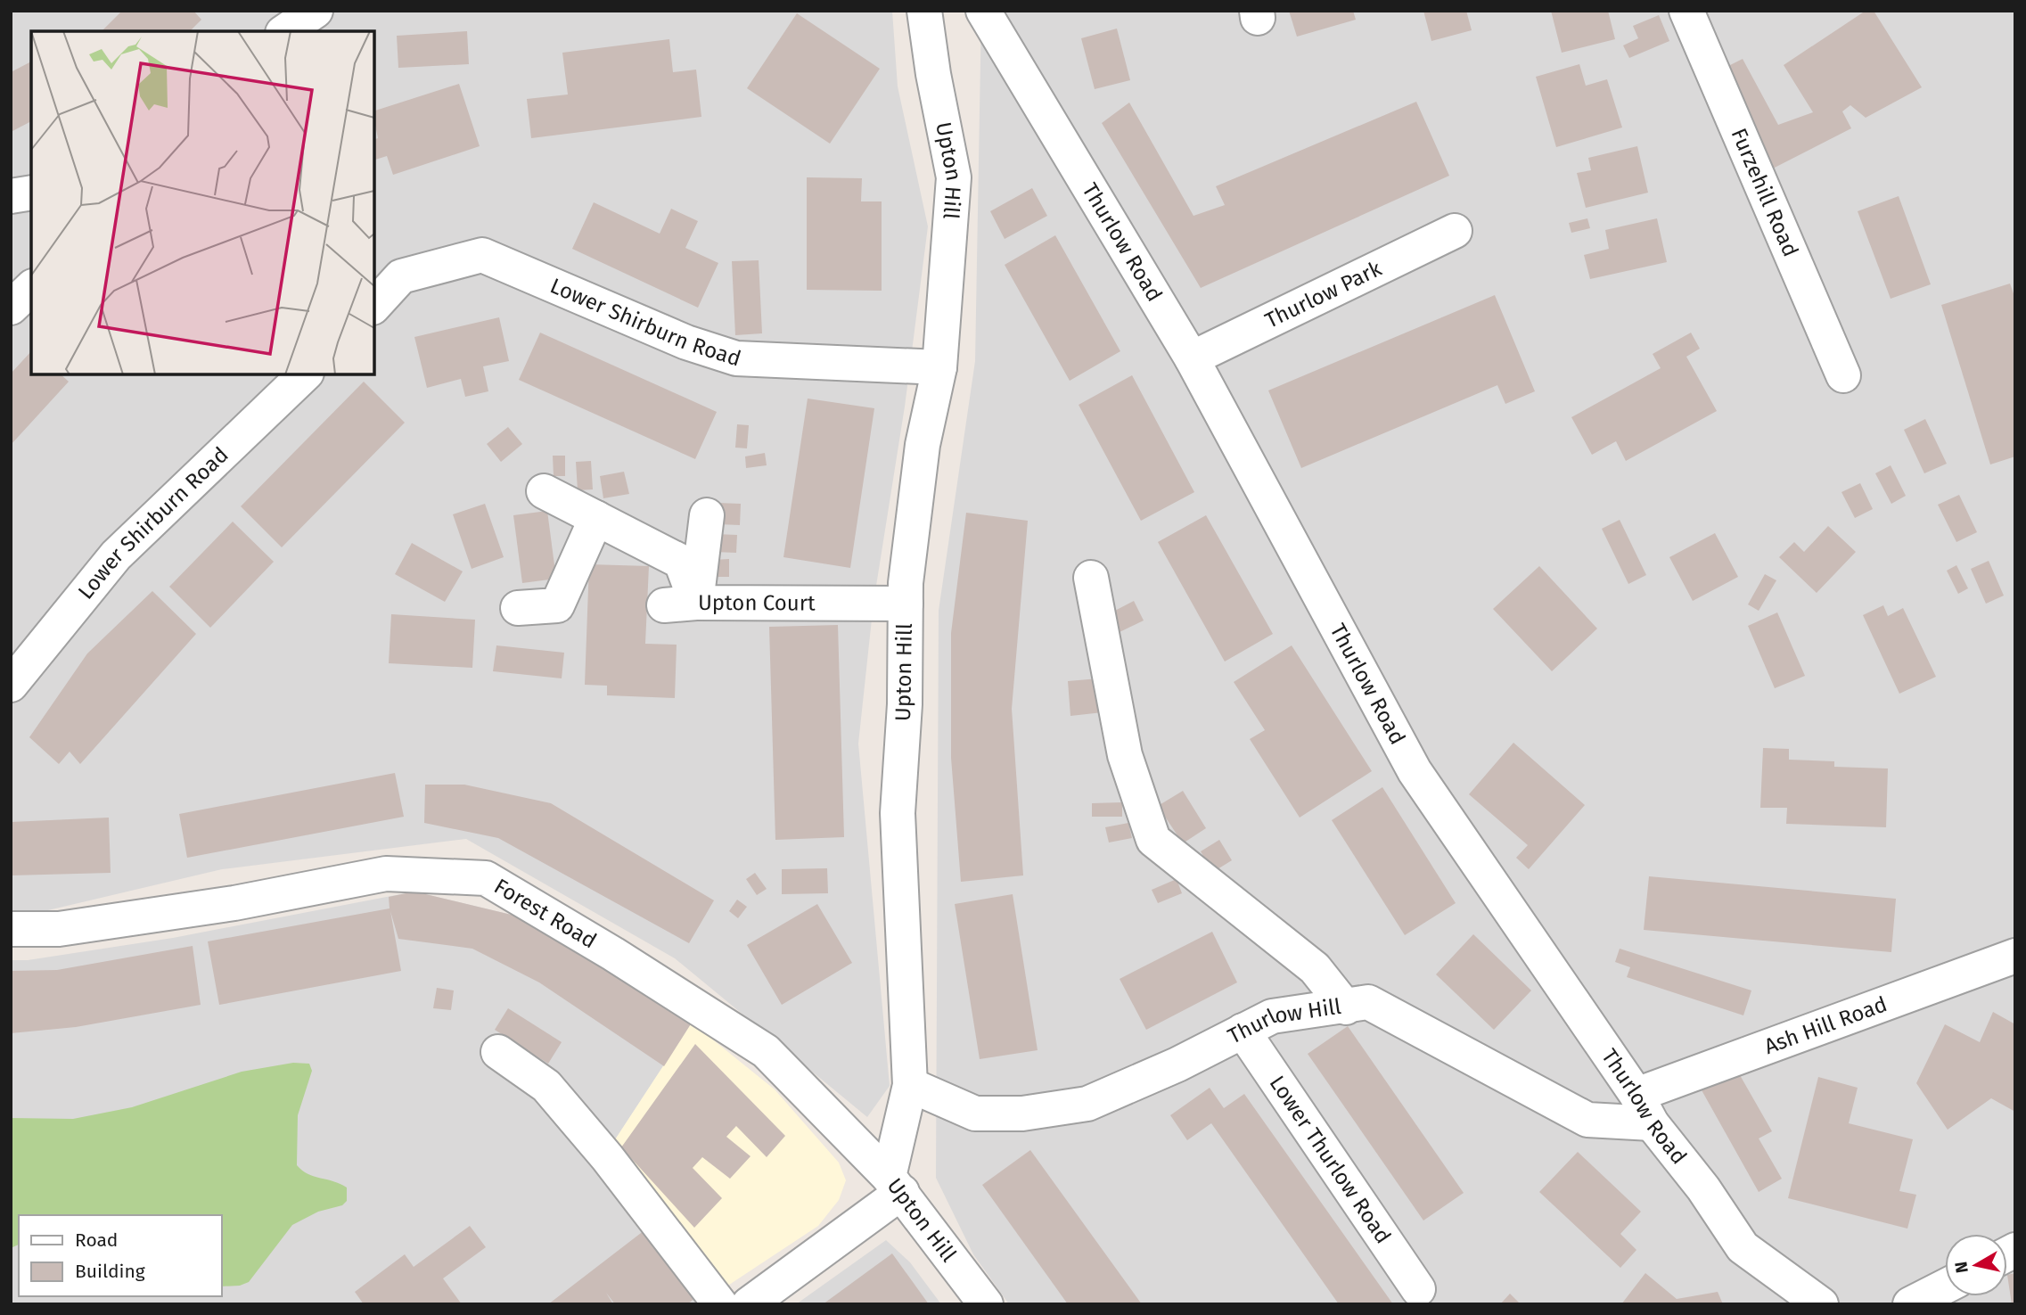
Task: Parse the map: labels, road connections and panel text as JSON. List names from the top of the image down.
{
  "streets": {
    "street": [
      "Upton Hill",
      "Furzehill Road",
      "Thurlow Road",
      "Thurlow Park",
      "Lower Shirburn Road",
      "Upton Court",
      "Forest Road",
      "Thurlow Hill",
      "Ash Hill Road",
      "Lower Thurlow Road"
    ]
  },
  "crossings": [
    ["Upton Hill", "Lower Shirburn Road"],
    ["Upton Hill", "Upton Court"],
    ["Upton Hill", "Forest Road"],
    ["Upton Hill", "Thurlow Hill"],
    ["Thurlow Road", "Thurlow Park"],
    ["Thurlow Road", "Thurlow Hill"],
    ["Thurlow Road", "Ash Hill Road"],
    ["Thurlow Hill", "Ash Hill Road"],
    ["Thurlow Hill", "Lower Thurlow Road"]
  ],
  "legend": ["Road", "Building"],
  "north": "left"
}
